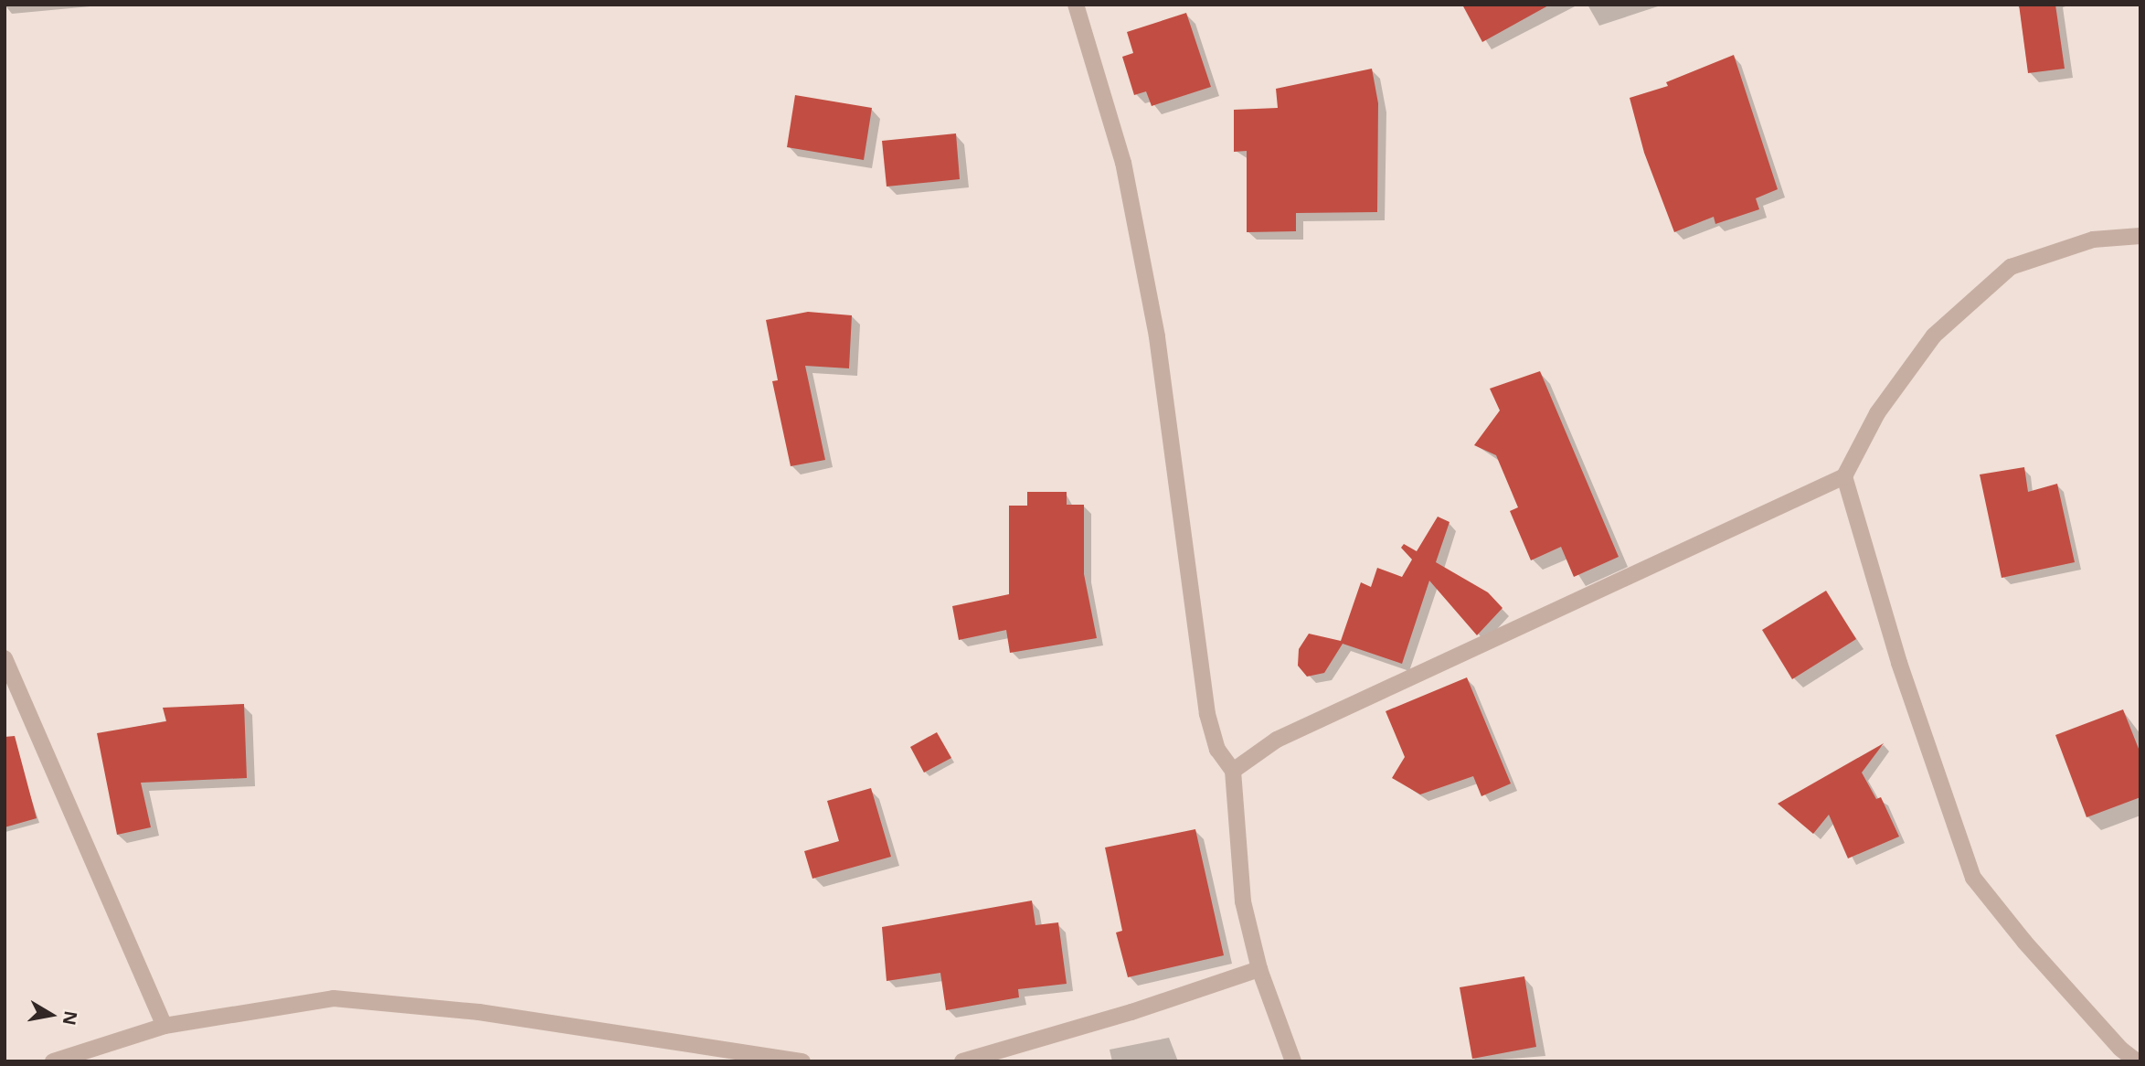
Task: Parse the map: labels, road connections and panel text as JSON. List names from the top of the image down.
{
  "north": "right"
}
